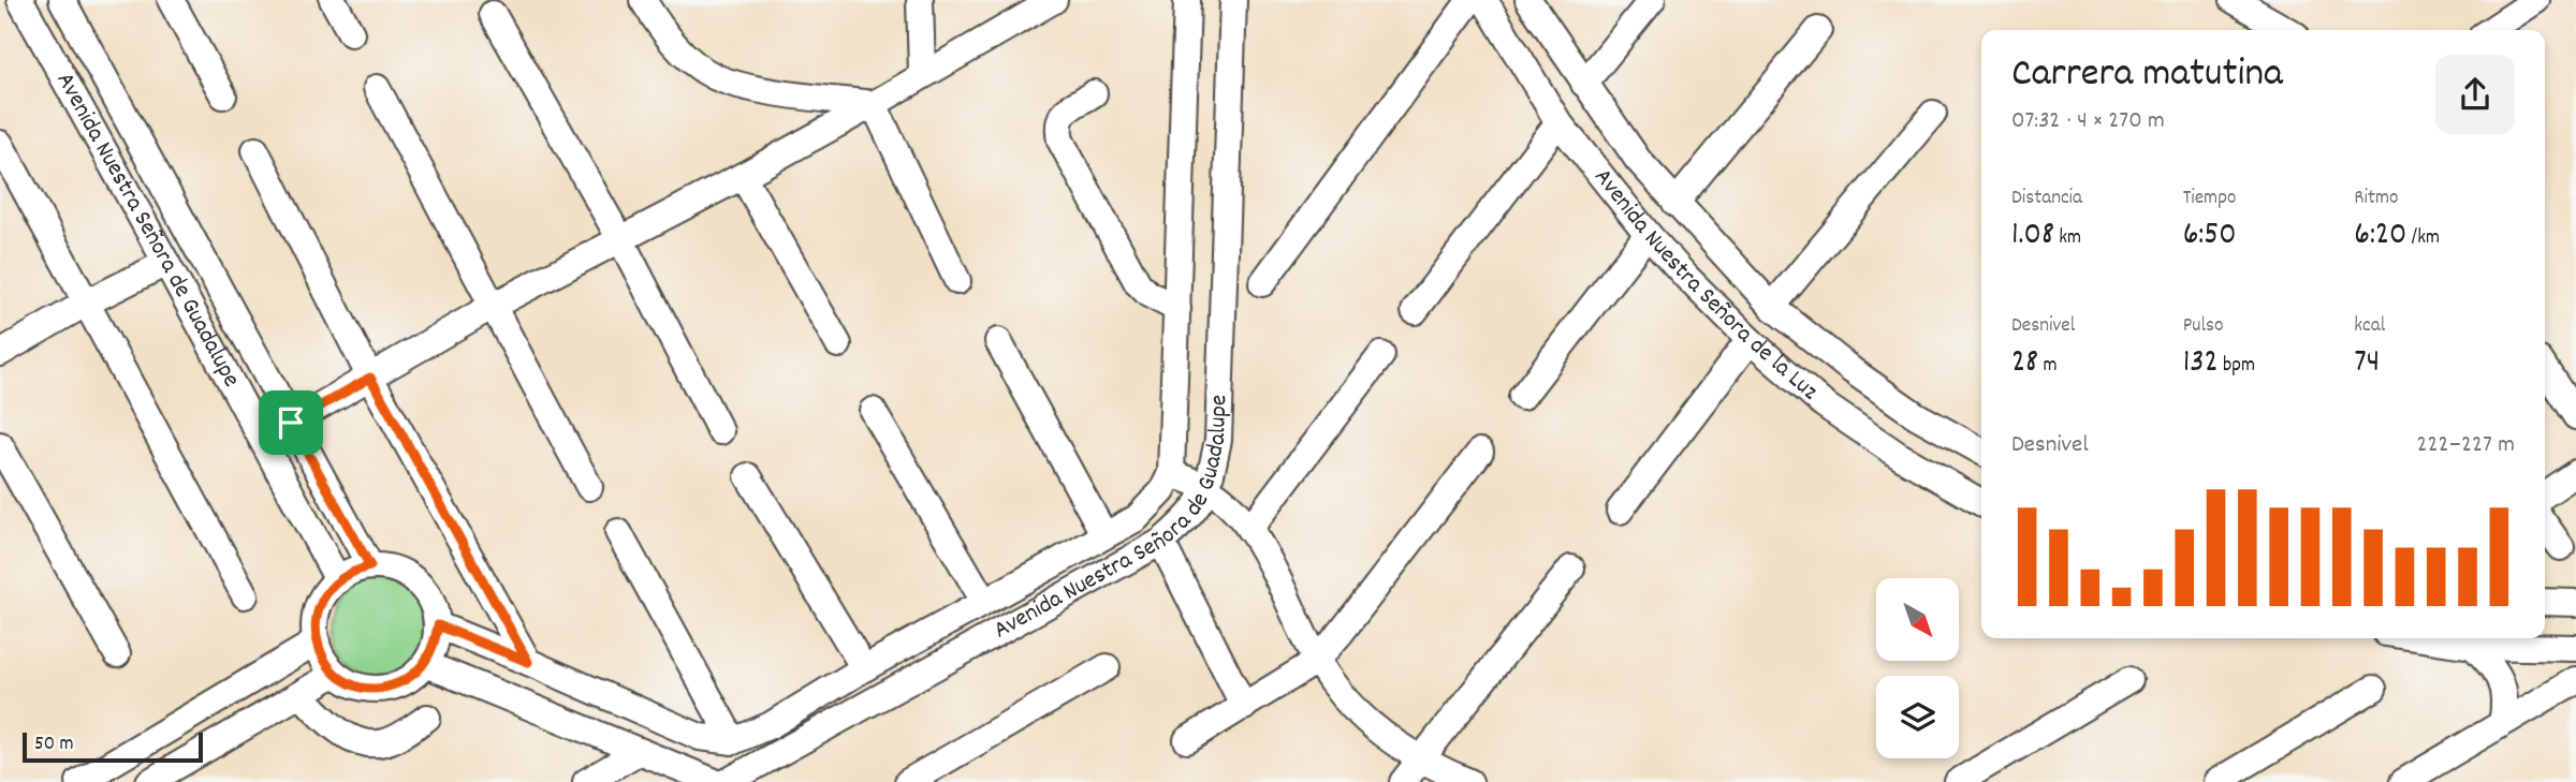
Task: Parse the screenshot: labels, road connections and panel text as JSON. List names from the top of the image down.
{
  "streets": {
    "street": ["Avenida Nuestra Señora de Guadalupe", "Avenida Nuestra Señora de la Luz"]
  },
  "scale_bar": "50 m",
  "north": "bottom right",
  "page": {
    "heading": ["Carrera matutina", "07:32 · 4 × 270 m"],
    "stats": [
      ["Distancia", "1.08 km"],
      ["Tiempo", "6:50"],
      ["Ritmo", "6:20 /km"],
      ["Desnivel", "28 m"],
      ["Pulso", "132 bpm"],
      ["kcal", "74"]
    ],
    "chart": ["Desnivel", "222–227 m"],
    "scale": "50 m"
  }
}
